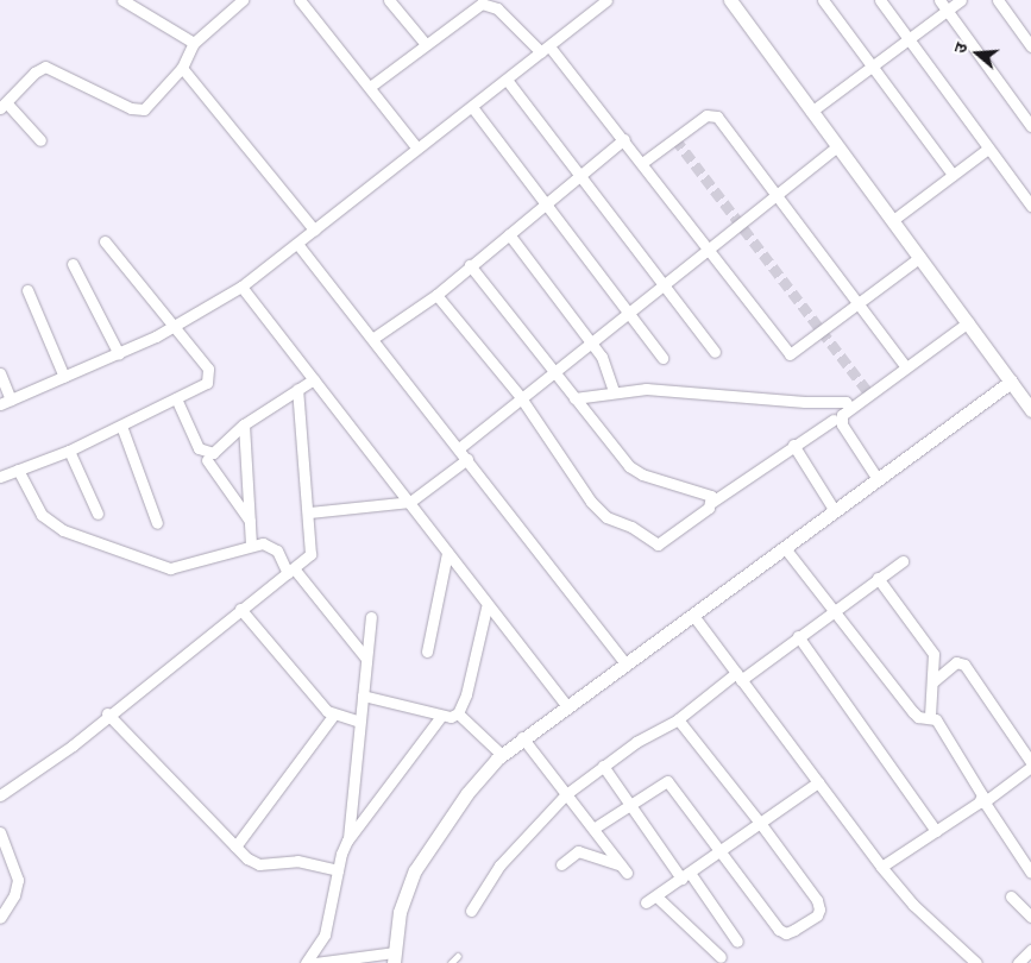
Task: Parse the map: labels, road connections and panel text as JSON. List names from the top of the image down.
{
  "north": "left"
}
